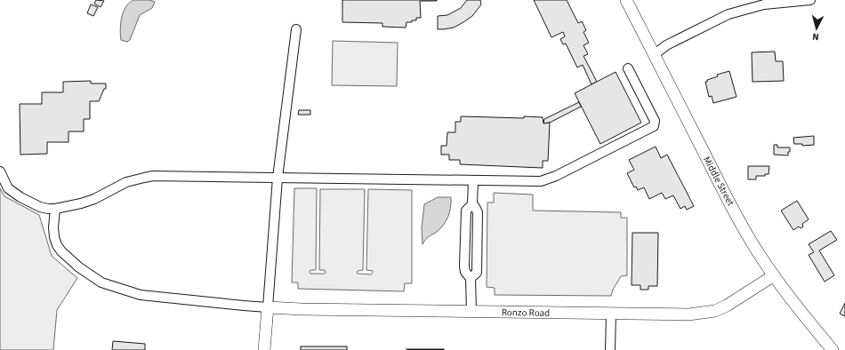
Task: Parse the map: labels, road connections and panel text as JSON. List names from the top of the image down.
{
  "streets": {
    "main road": ["Middle Street", "Ronzo Road"]
  },
  "crossings": [
    ["Middle Street", "Ronzo Road"]
  ],
  "north": "bottom"
}
